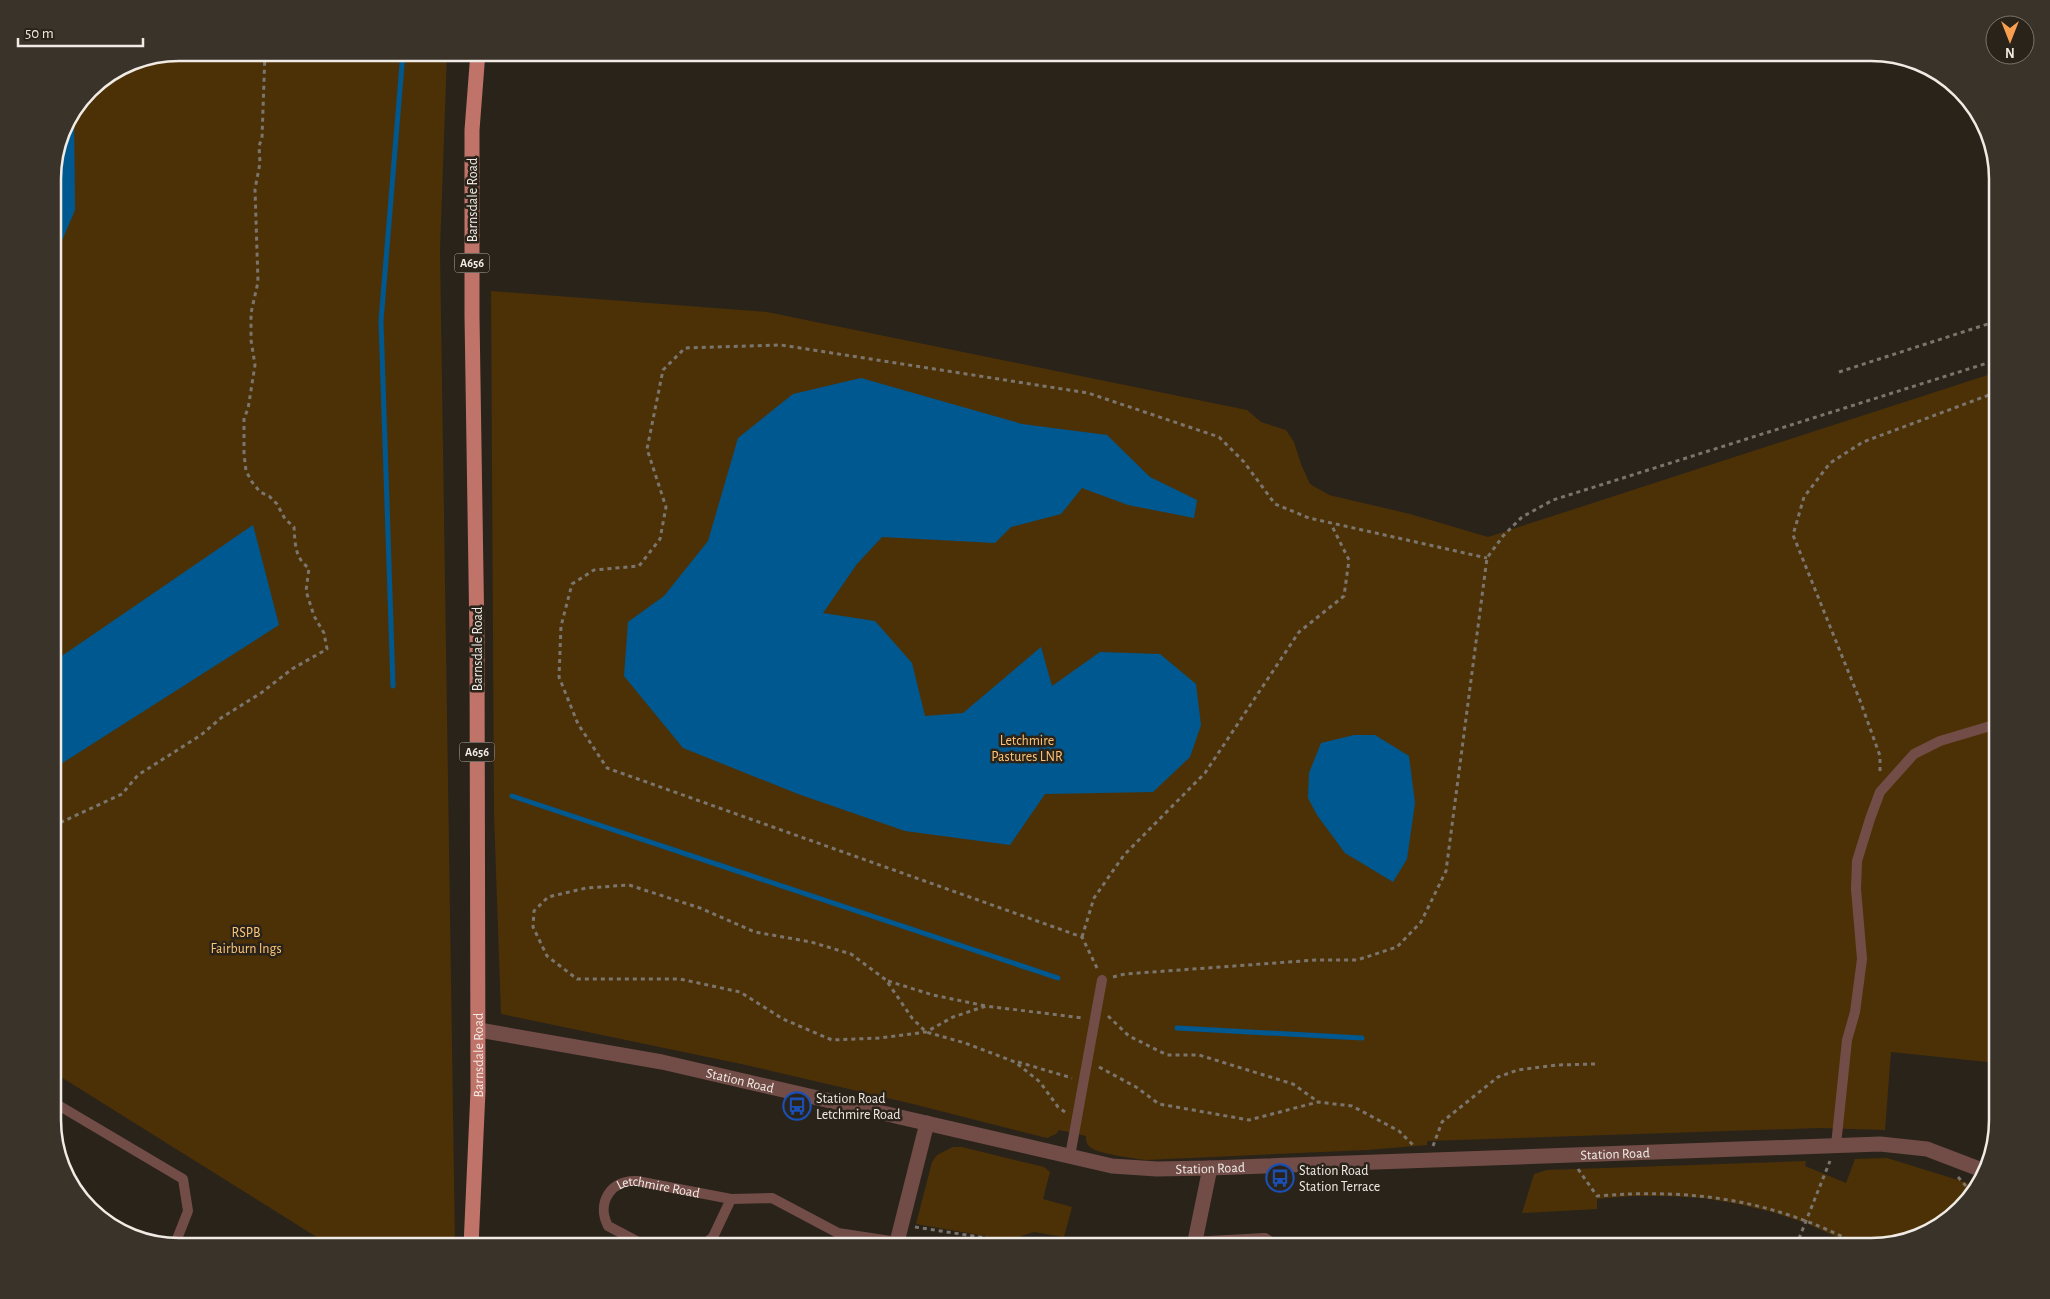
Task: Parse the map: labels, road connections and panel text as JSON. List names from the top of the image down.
{
  "streets": {
    "main road": ["Barnsdale Road", "A656"],
    "street": ["Station Road", "Letchmire Road"]
  },
  "crossings": [
    ["Barnsdale Road", "Station Road"],
    ["Station Road", "Letchmire Road"]
  ],
  "parks": ["Letchmire Pastures LNR", "RSPB Fairburn Ings"],
  "places": {
    "bus stop": ["Station Road Letchmire Road", "Station Road Station Terrace"]
  },
  "scale_bar": "50 m",
  "north": "bottom"
}
